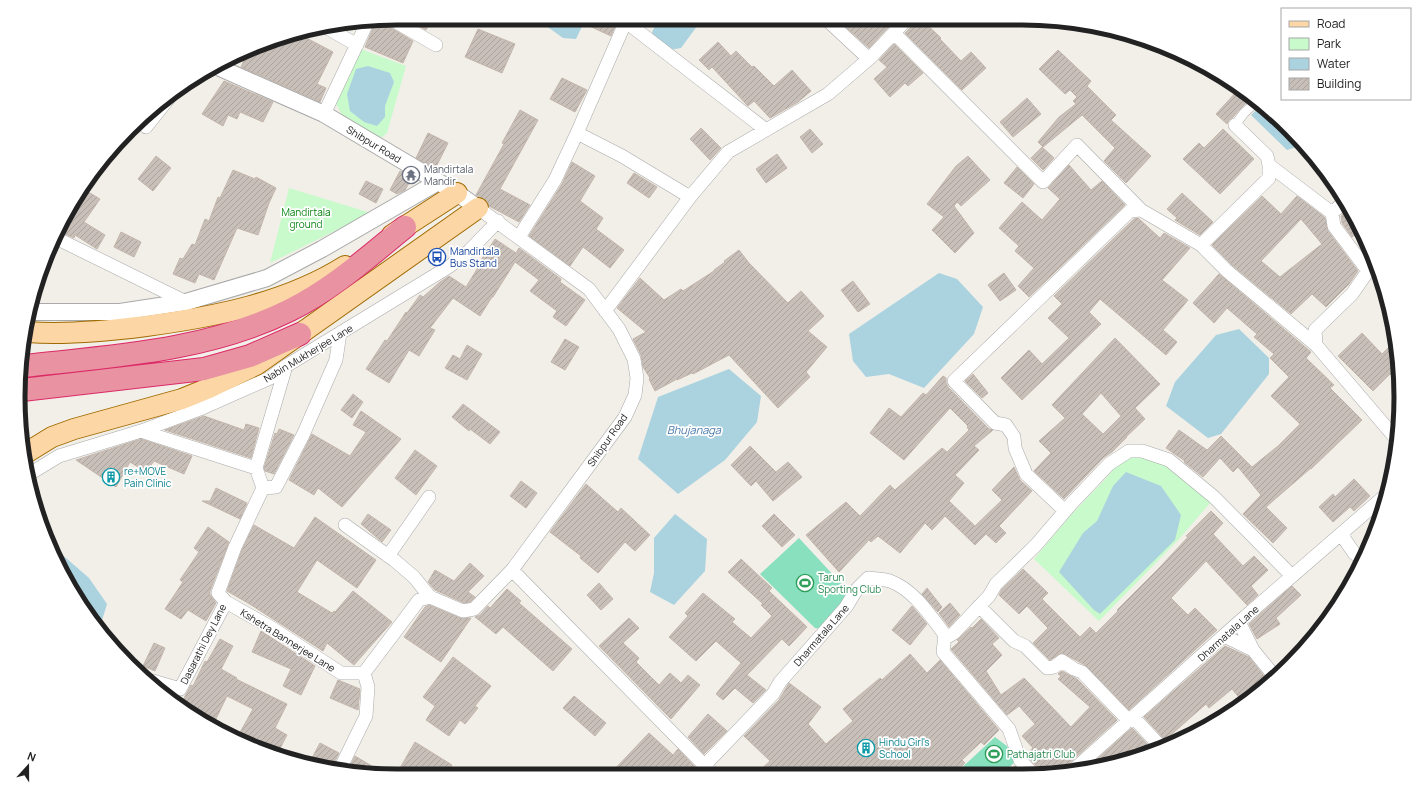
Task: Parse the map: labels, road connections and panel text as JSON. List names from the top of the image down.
{
  "streets": {
    "street": [
      "Shibpur Road",
      "Nabin Mukherjee Lane",
      "Dharmatala Lane",
      "Kshetra Bannerjee Lane",
      "Dasarathi Dey Lane"
    ]
  },
  "crossings": [
    ["Shibpur Road", "Nabin Mukherjee Lane"],
    ["Kshetra Bannerjee Lane", "Dasarathi Dey Lane"]
  ],
  "water": ["Bhujanaga"],
  "parks": ["Mandirtala ground"],
  "places": {
    "temple": ["Mandirtala Mandir"],
    "bus stop": ["Mandirtala Bus Stand"],
    "building": ["re+MOVE Pain Clinic", "Hindu Girl's School"],
    "sports": ["Tarun Sporting Club", "Pathajatri Club"]
  },
  "legend": [
    "Road",
    "Park",
    "Water",
    "Building"
  ],
  "north": "top"
}
